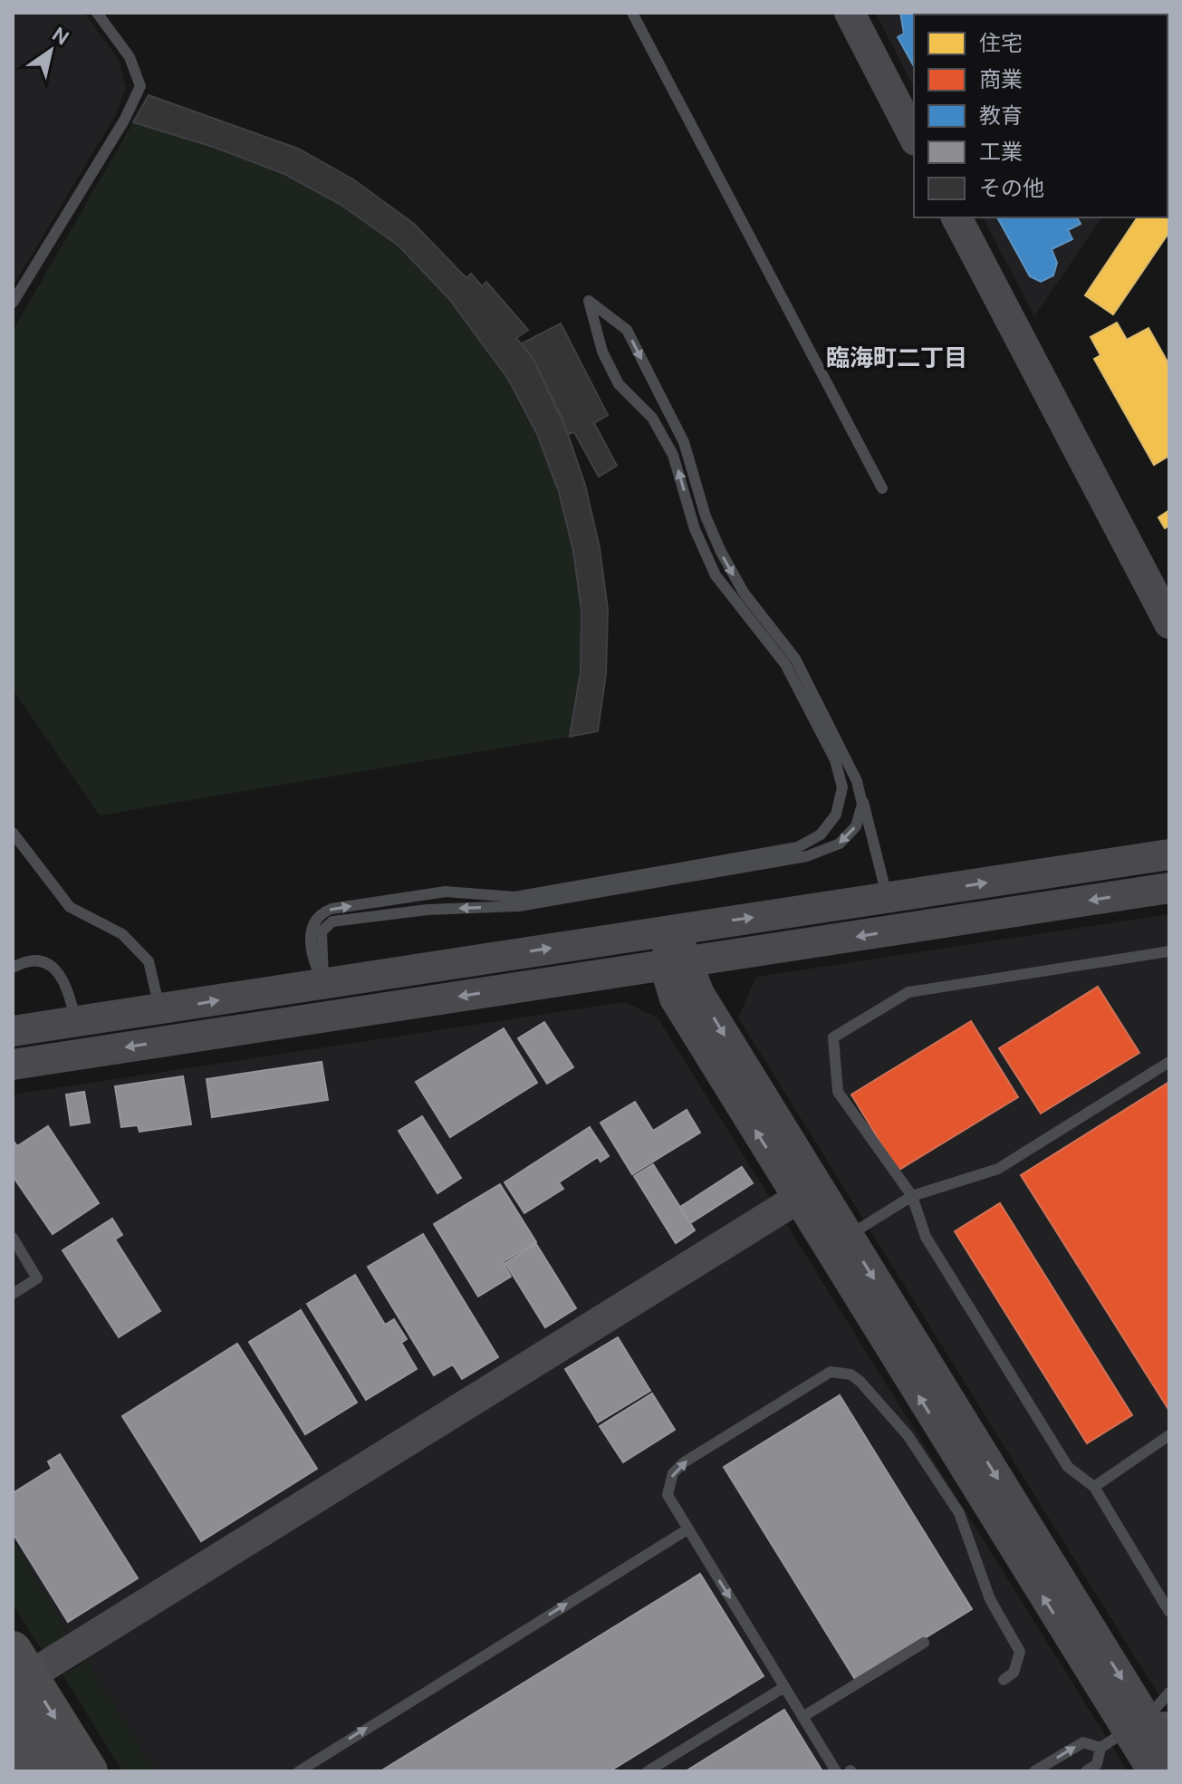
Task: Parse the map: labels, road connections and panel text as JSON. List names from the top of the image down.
{
  "districts": ["臨海町二丁目"],
  "legend": [
    "住宅",
    "商業",
    "教育",
    "工業",
    "その他"
  ],
  "north": "top right"
}
